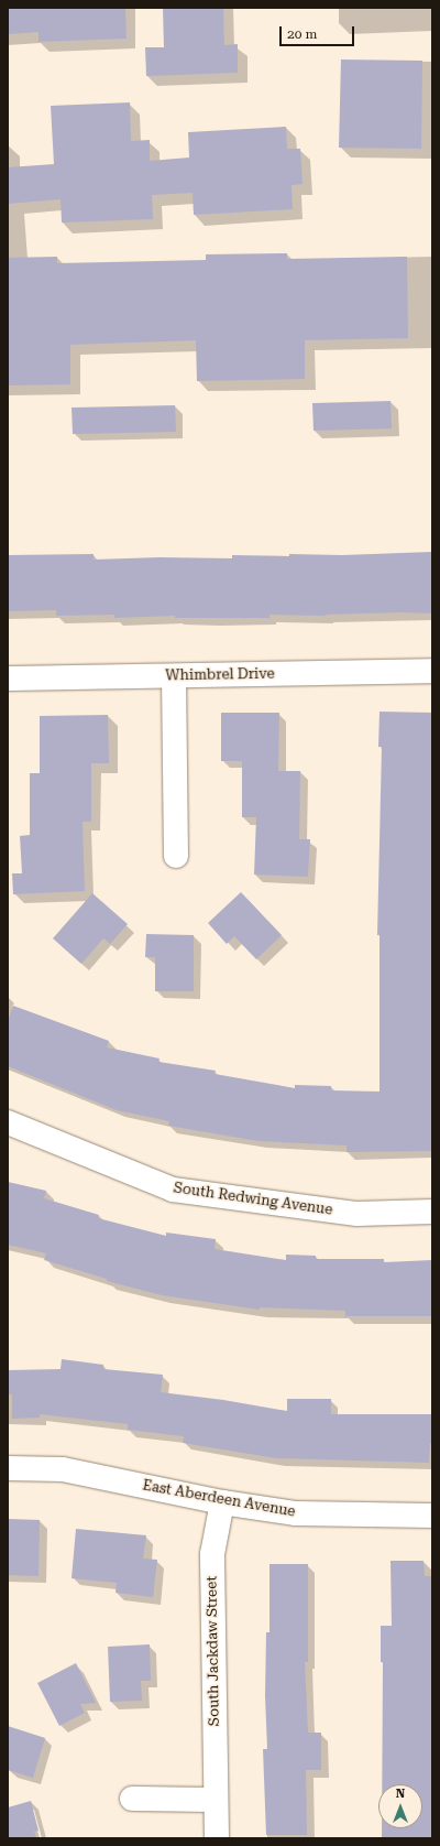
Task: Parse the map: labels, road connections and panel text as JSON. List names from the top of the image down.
{
  "streets": {
    "street": [
      "Whimbrel Drive",
      "South Redwing Avenue",
      "East Aberdeen Avenue",
      "South Jackdaw Street"
    ]
  },
  "crossings": [
    ["East Aberdeen Avenue", "South Jackdaw Street"]
  ],
  "scale_bar": "20 m",
  "north": "top"
}
